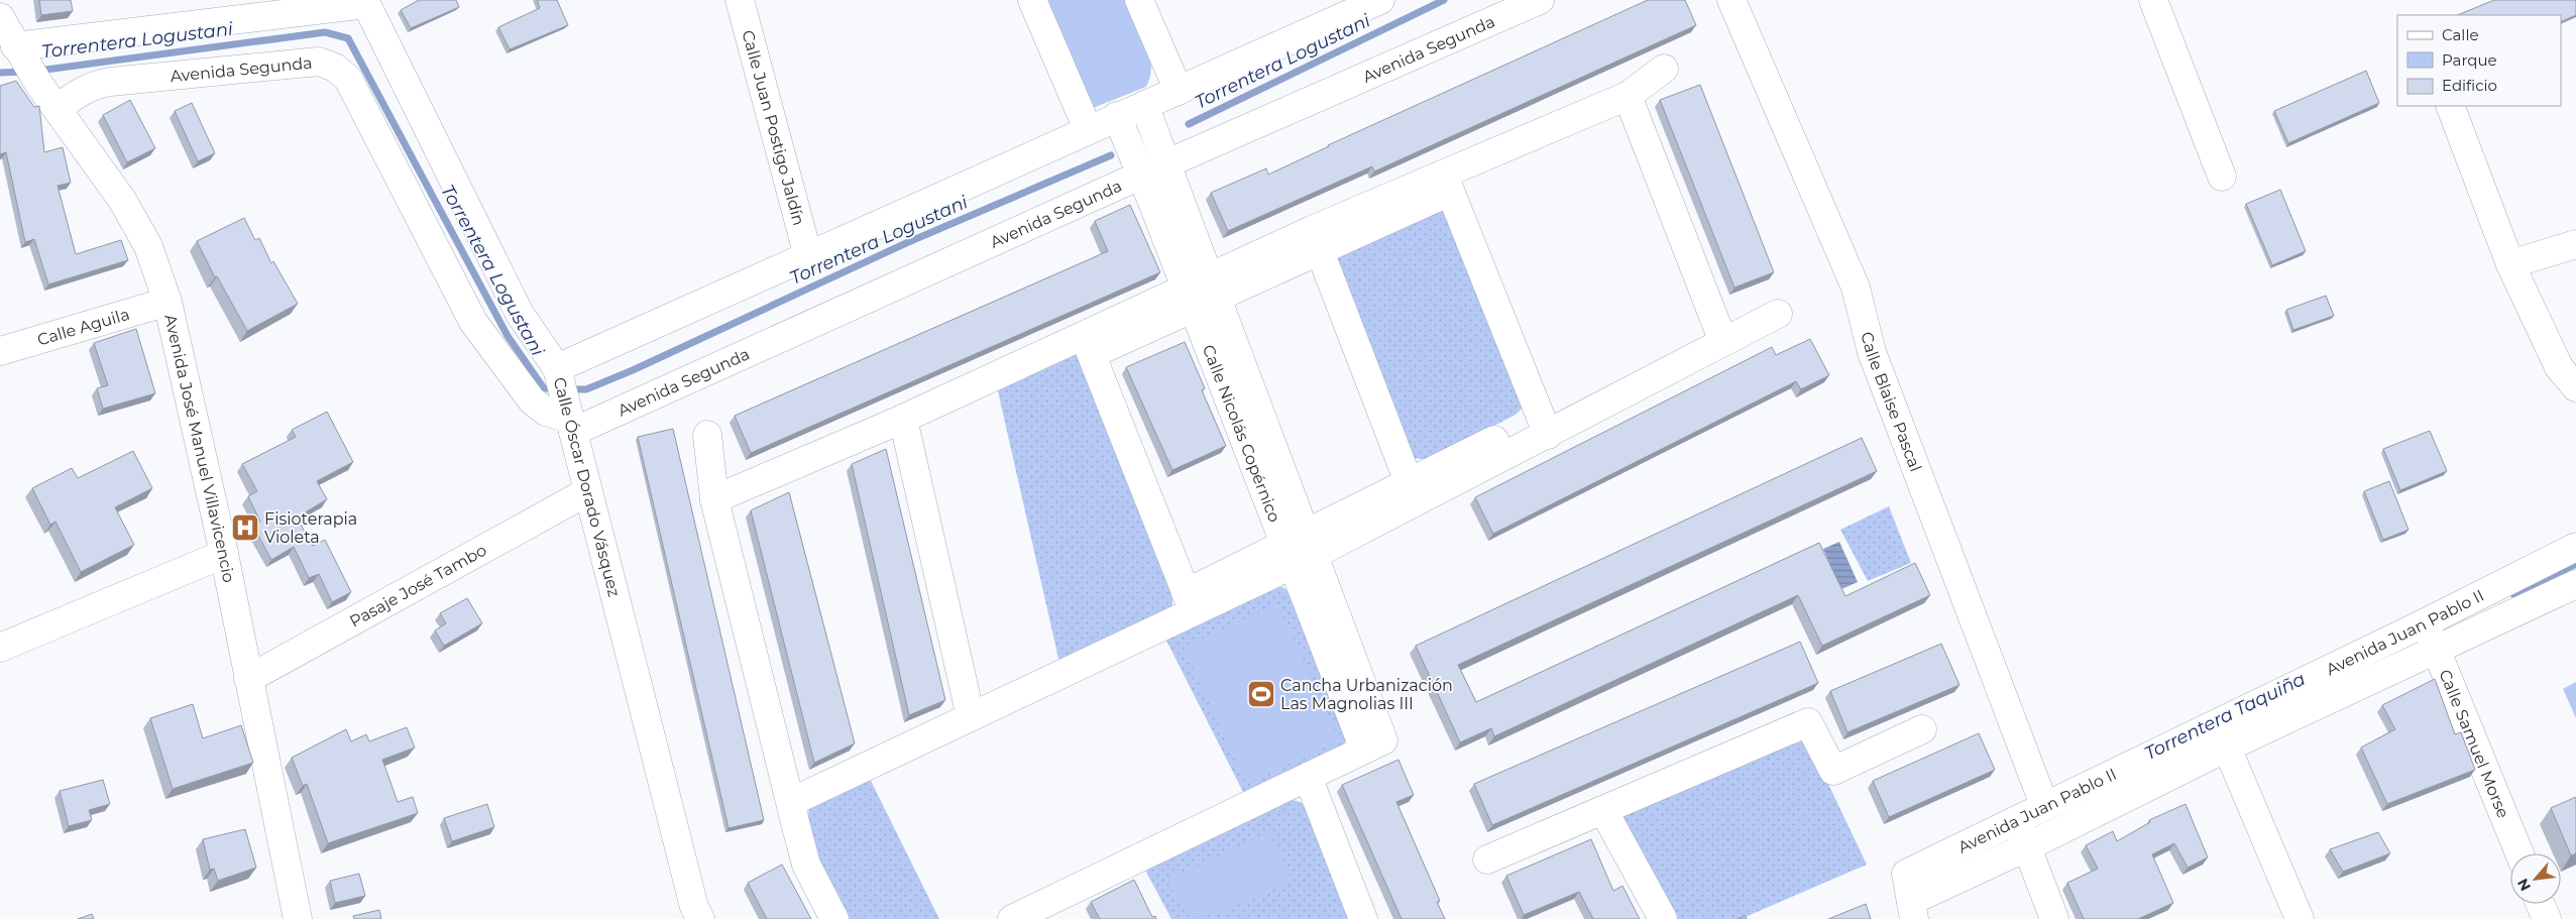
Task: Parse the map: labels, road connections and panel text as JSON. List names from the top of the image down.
{
  "streets": {
    "street": [
      "Avenida Segunda",
      "Calle Juan Postigo Jaldín",
      "Calle Aguila",
      "Calle Blaise Pascal",
      "Calle Nicolás Copérnico",
      "Avenida José Manuel Villavicencio",
      "Calle Óscar Dorado Vásquez",
      "Pasaje José Tambo",
      "Avenida Juan Pablo II",
      "Calle Samuel Morse"
    ]
  },
  "crossings": [
    ["Avenida Segunda", "Calle Nicolás Copérnico"],
    ["Avenida Segunda", "Avenida José Manuel Villavicencio"],
    ["Avenida Segunda", "Calle Óscar Dorado Vásquez"],
    ["Calle Aguila", "Avenida José Manuel Villavicencio"],
    ["Calle Blaise Pascal", "Avenida Juan Pablo II"],
    ["Avenida José Manuel Villavicencio", "Pasaje José Tambo"],
    ["Calle Óscar Dorado Vásquez", "Pasaje José Tambo"],
    ["Avenida Juan Pablo II", "Calle Samuel Morse"]
  ],
  "water": ["Torrentera Logustani", "Torrentera Taquiña"],
  "places": {
    "hospital": ["Fisioterapia Violeta"],
    "sports": ["Cancha Urbanización Las Magnolias III"]
  },
  "legend": ["Calle", "Parque", "Edificio"],
  "north": "bottom left"
}
